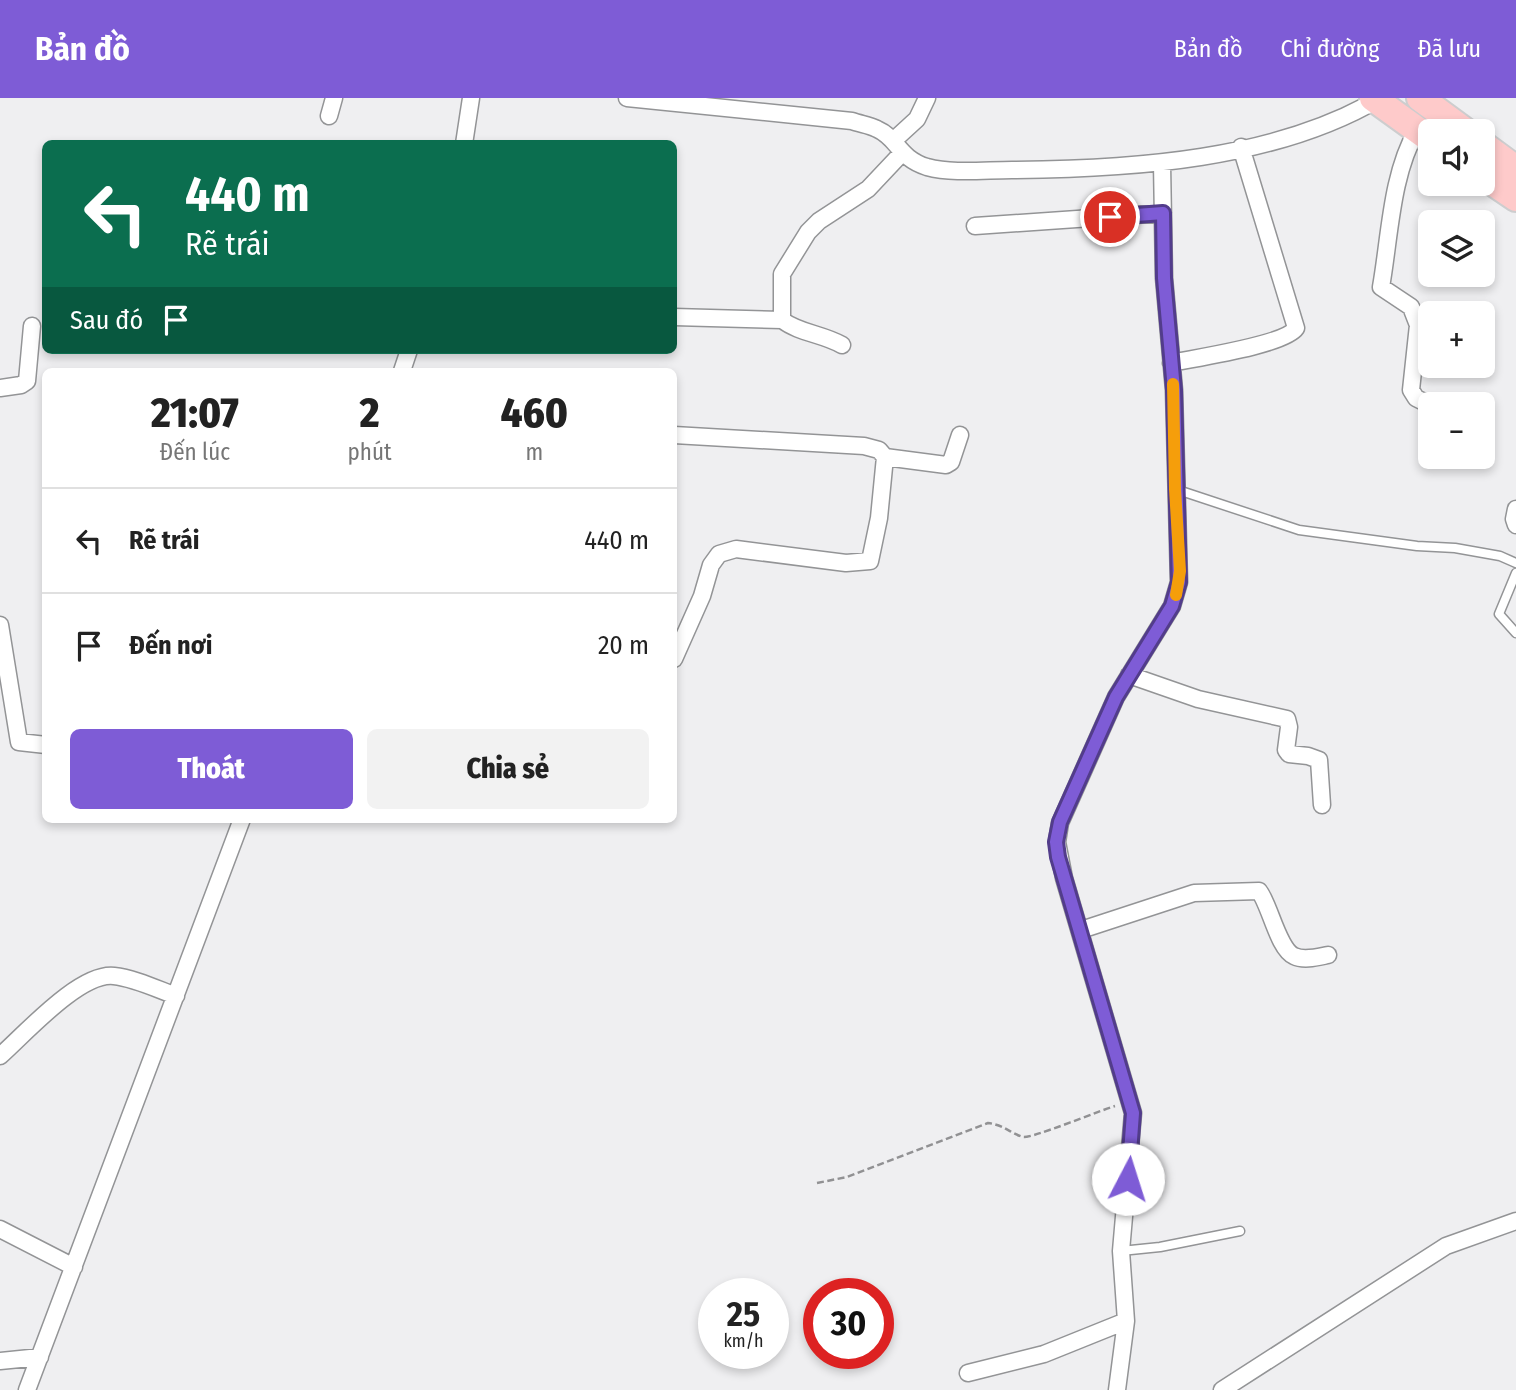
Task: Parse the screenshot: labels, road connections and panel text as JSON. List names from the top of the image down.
{
  "page": {
    "header": "Bản đồ",
    "nav": ["Bản đồ", "Chỉ đường", "Đã lưu"],
    "map_buttons": ["+", "−"],
    "turn": ["440 m", "Rẽ trái"],
    "then": "Sau đó",
    "eta": [
      "21:07",
      "Đến lúc",
      "2",
      "phút",
      "460",
      "m"
    ],
    "list": [
      {
        "name": "Rẽ trái",
        "value": "440 m"
      },
      {
        "name": "Đến nơi",
        "value": "20 m"
      }
    ],
    "buttons": ["Thoát", "Chia sẻ"],
    "speed": "25 km/h",
    "limit": "30"
  }
}
